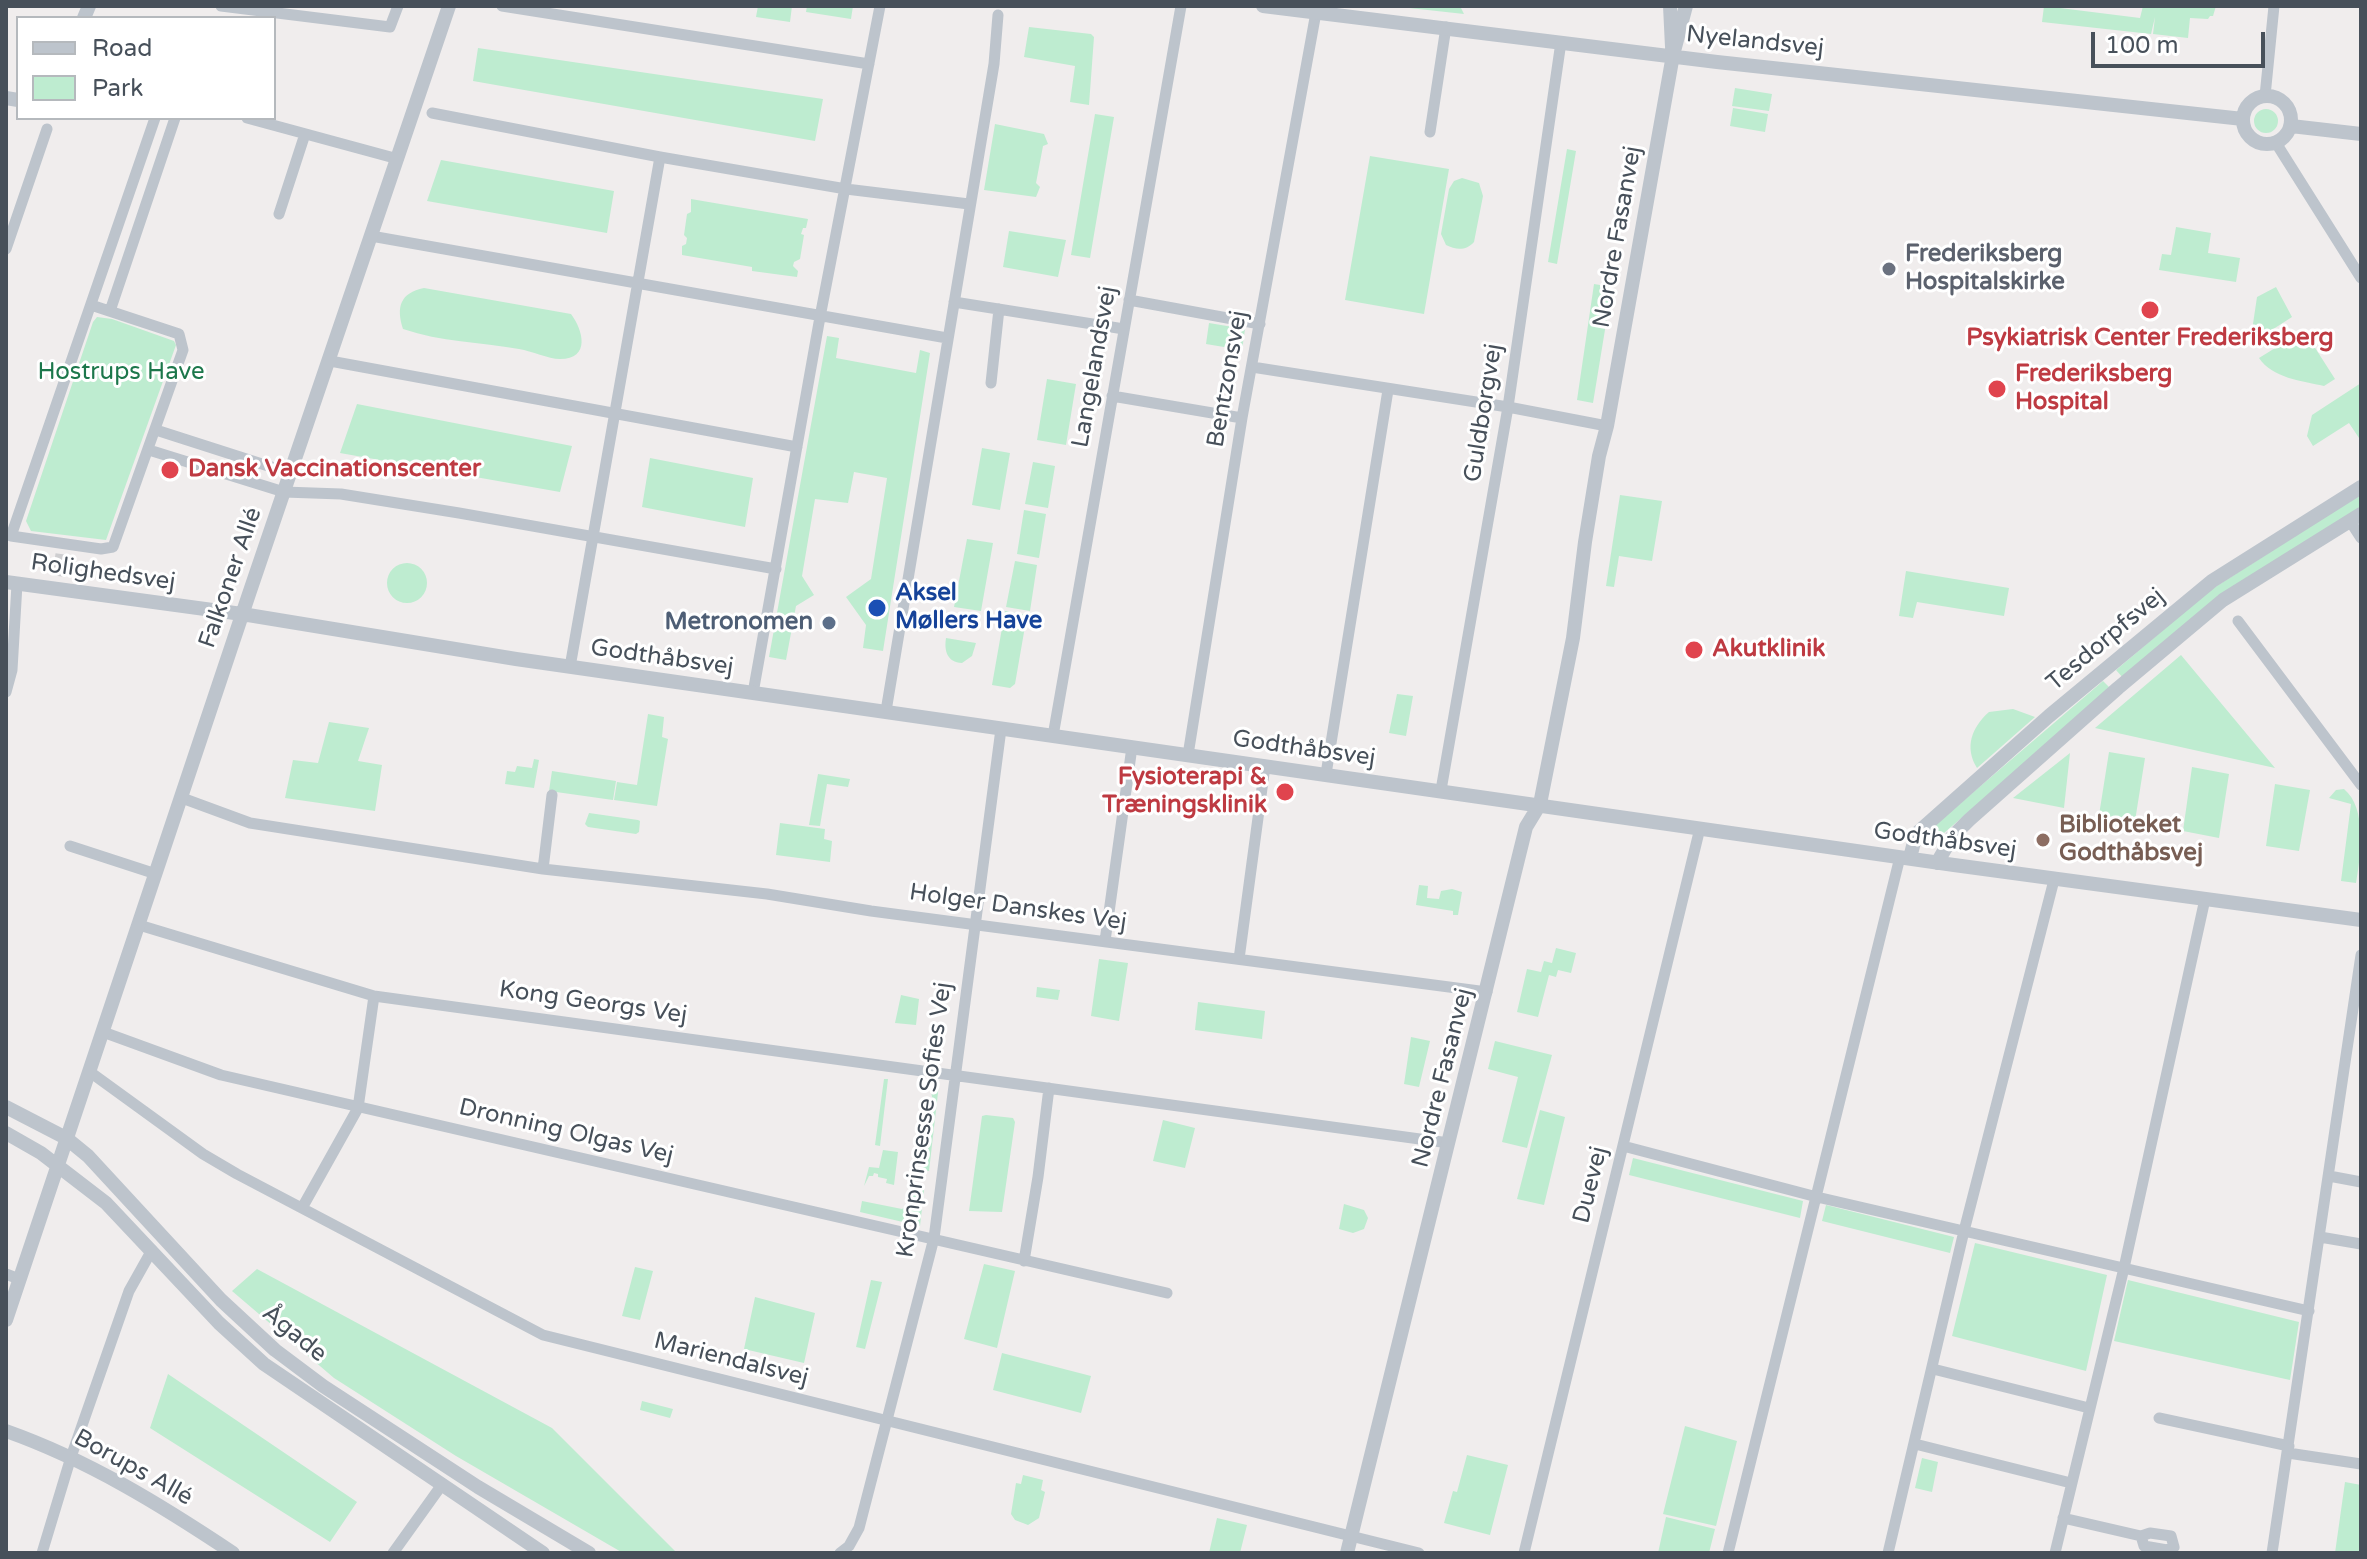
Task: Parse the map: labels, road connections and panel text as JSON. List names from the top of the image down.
{
  "streets": {
    "street": [
      "Nyelandsvej",
      "Nordre Fasanvej",
      "Langelandsvej",
      "Bentzonsvej",
      "Guldborgvej",
      "Rolighedsvej",
      "Falkoner Allé",
      "Tesdorpfsvej",
      "Godthåbsvej",
      "Holger Danskes Vej",
      "Kong Georgs Vej",
      "Kronprinsesse Sofies Vej",
      "Dronning Olgas Vej",
      "Duevej",
      "Ågade",
      "Mariendalsvej",
      "Borups Allé"
    ]
  },
  "crossings": [
    ["Nyelandsvej", "Nordre Fasanvej"],
    ["Nyelandsvej", "Bentzonsvej"],
    ["Nyelandsvej", "Guldborgvej"],
    ["Nordre Fasanvej", "Godthåbsvej"],
    ["Nordre Fasanvej", "Holger Danskes Vej"],
    ["Nordre Fasanvej", "Kong Georgs Vej"],
    ["Nordre Fasanvej", "Mariendalsvej"],
    ["Langelandsvej", "Godthåbsvej"],
    ["Bentzonsvej", "Godthåbsvej"],
    ["Guldborgvej", "Godthåbsvej"],
    ["Rolighedsvej", "Falkoner Allé"],
    ["Rolighedsvej", "Godthåbsvej"],
    ["Falkoner Allé", "Godthåbsvej"],
    ["Falkoner Allé", "Holger Danskes Vej"],
    ["Falkoner Allé", "Kong Georgs Vej"],
    ["Falkoner Allé", "Dronning Olgas Vej"],
    ["Falkoner Allé", "Ågade"],
    ["Falkoner Allé", "Mariendalsvej"],
    ["Tesdorpfsvej", "Godthåbsvej"],
    ["Godthåbsvej", "Kronprinsesse Sofies Vej"],
    ["Godthåbsvej", "Duevej"],
    ["Holger Danskes Vej", "Kronprinsesse Sofies Vej"],
    ["Kong Georgs Vej", "Kronprinsesse Sofies Vej"],
    ["Kronprinsesse Sofies Vej", "Dronning Olgas Vej"],
    ["Kronprinsesse Sofies Vej", "Mariendalsvej"]
  ],
  "parks": ["Hostrups Have"],
  "places": [
    "Frederiksberg Hospitalskirke",
    "Psykiatrisk Center Frederiksberg",
    "Frederiksberg Hospital",
    "Dansk Vaccinationscenter",
    "Aksel Møllers Have",
    "Metronomen",
    "Akutklinik",
    "Fysioterapi & Træningsklinik",
    "Biblioteket Godthåbsvej"
  ],
  "legend": ["Road", "Park"],
  "scale_bar": "100 m"
}
